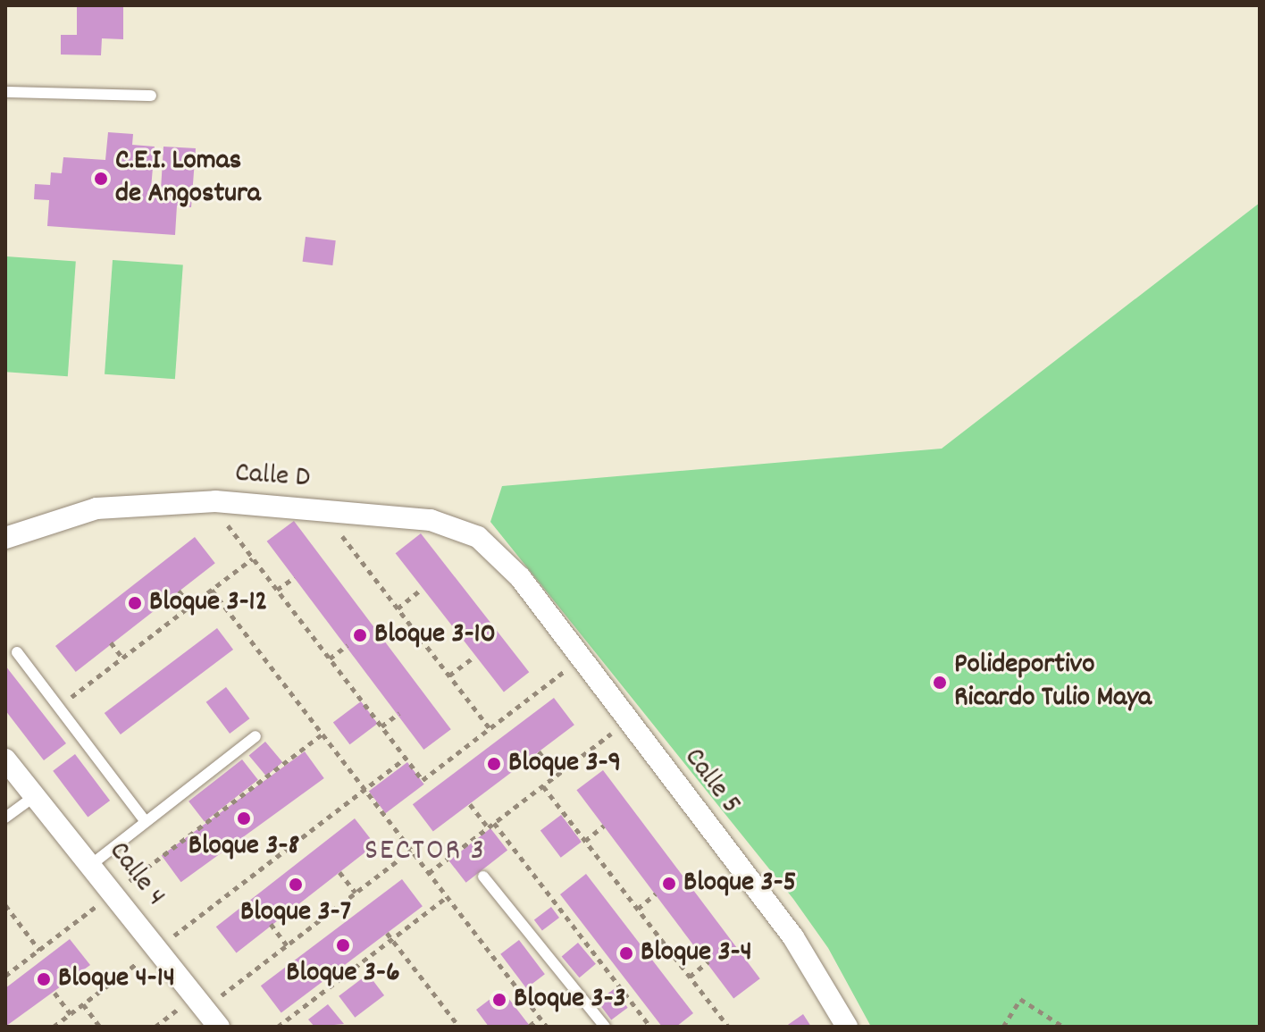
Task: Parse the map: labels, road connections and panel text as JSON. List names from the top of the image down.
{
  "streets": {
    "street": ["Calle D", "Calle 5", "Calle 4"]
  },
  "crossings": [
    ["Calle D", "Calle 5"]
  ],
  "districts": ["SECTOR 3"],
  "places": [
    "C.E.I. Lomas de Angostura",
    "Bloque 3-12",
    "Bloque 3-10",
    "Polideportivo Ricardo Tulio Maya",
    "Bloque 3-9",
    "Bloque 3-8",
    "Bloque 3-5",
    "Bloque 3-7",
    "Bloque 3-6",
    "Bloque 3-4",
    "Bloque 4-14",
    "Bloque 3-3"
  ]
}
